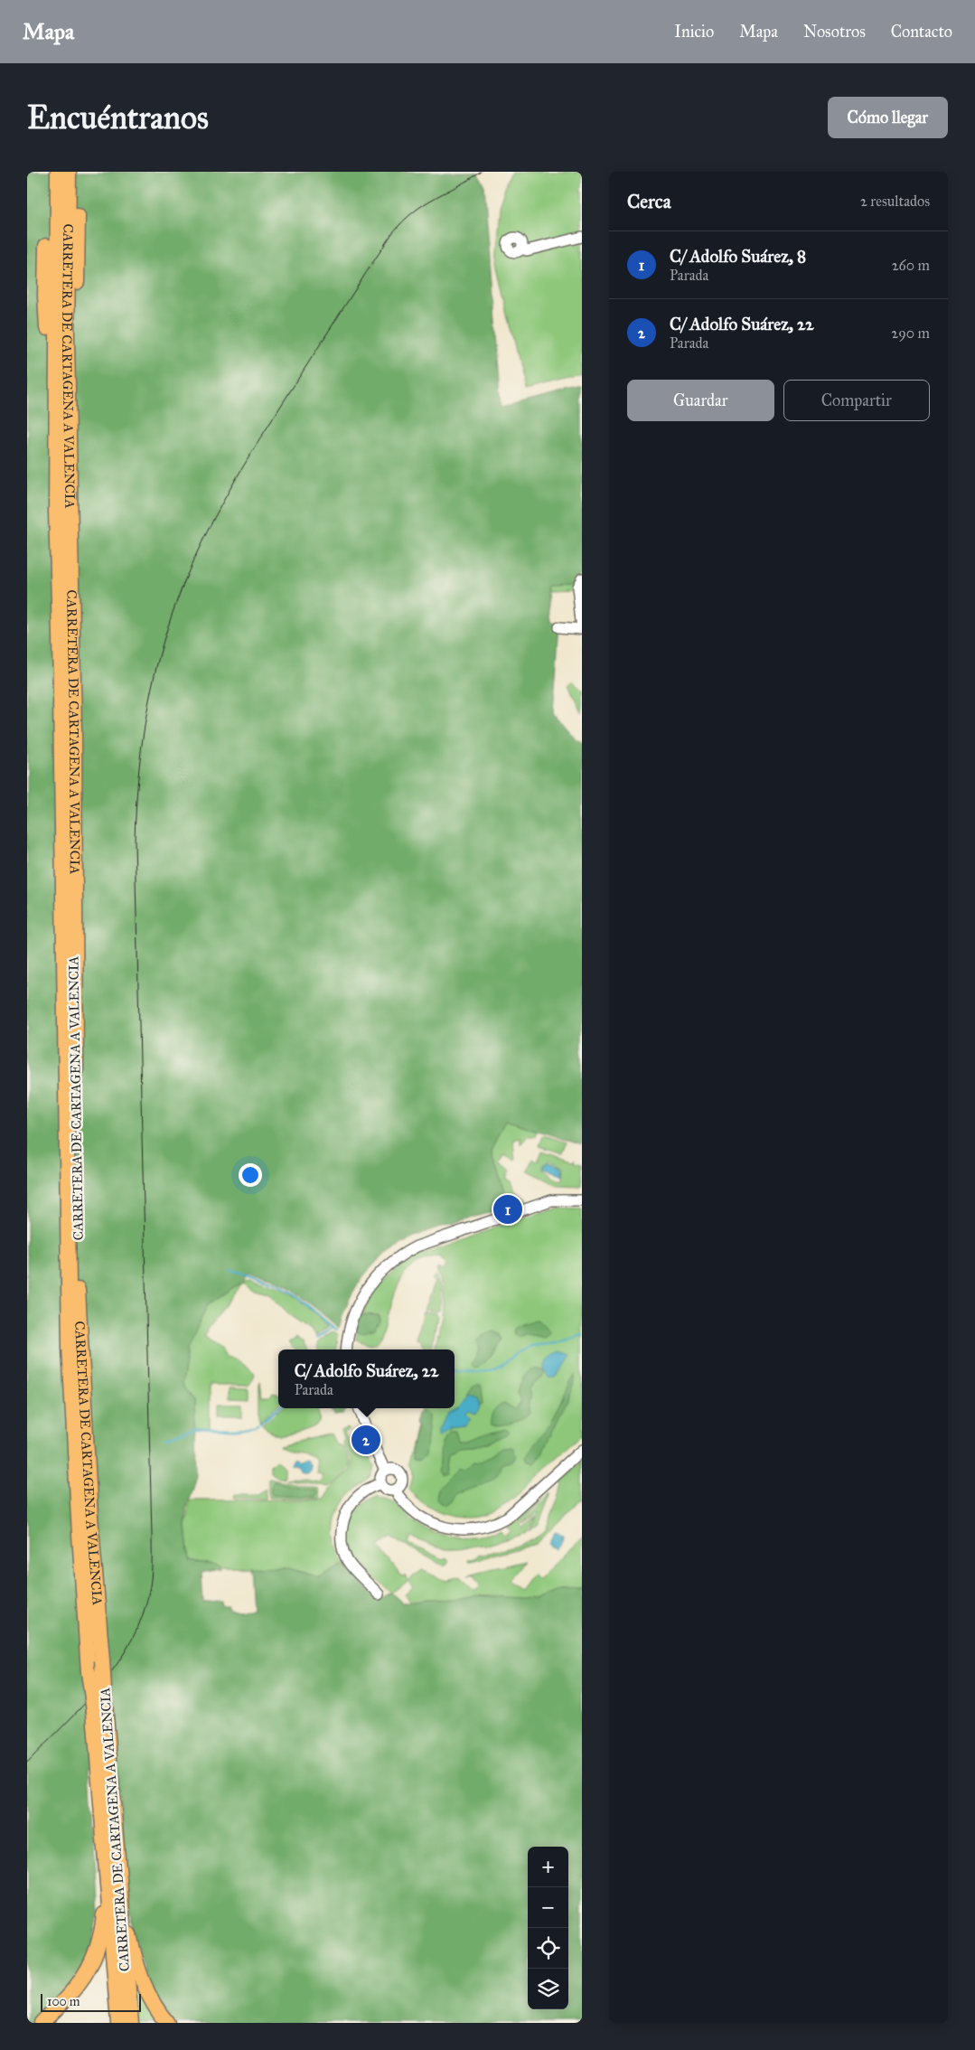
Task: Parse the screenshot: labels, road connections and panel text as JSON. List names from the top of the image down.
{
  "streets": {
    "highway": ["CARRETERA DE CARTAGENA A VALENCIA"]
  },
  "scale_bar": "100 m",
  "page": {
    "header": "Mapa",
    "nav": [
      "Inicio",
      "Mapa",
      "Nosotros",
      "Contacto"
    ],
    "buttons": [
      "Cómo llegar",
      ["Guardar", "Compartir"]
    ],
    "title": "Encuéntranos",
    "heading": ["Cerca", "2 resultados"],
    "list": [
      {
        "mark": "1",
        "name": "C/ Adolfo Suárez, 8",
        "note": "Parada",
        "value": "260 m"
      },
      {
        "mark": "2",
        "name": "C/ Adolfo Suárez, 22",
        "note": "Parada",
        "value": "290 m"
      }
    ],
    "pins": ["1", "2"],
    "popup": ["C/ Adolfo Suárez, 22", "Parada"],
    "map_buttons": ["+", "−"],
    "scale": "100 m"
  }
}
